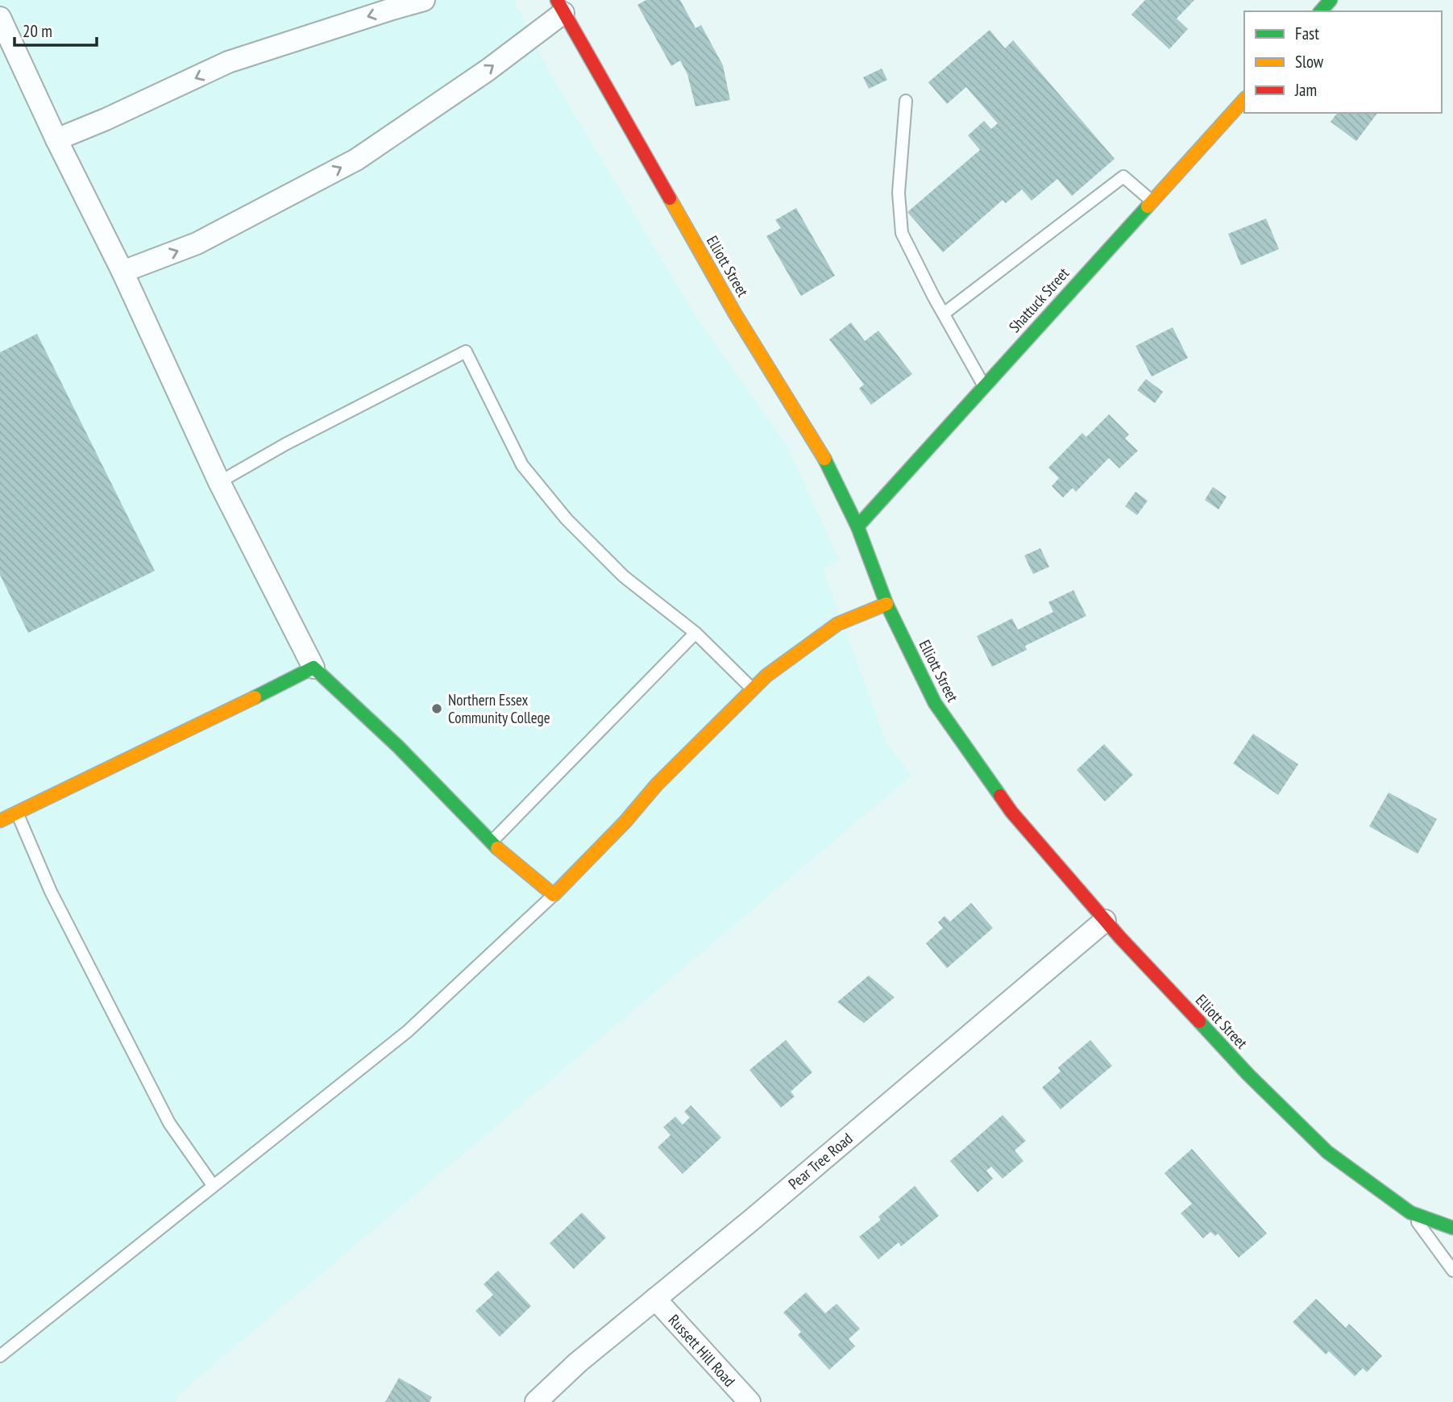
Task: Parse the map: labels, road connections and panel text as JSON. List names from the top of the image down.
{
  "streets": {
    "street": [
      "Elliott Street",
      "Shattuck Street",
      "Pear Tree Road",
      "Russett Hill Road"
    ]
  },
  "crossings": [
    ["Elliott Street", "Shattuck Street"],
    ["Elliott Street", "Pear Tree Road"],
    ["Pear Tree Road", "Russett Hill Road"]
  ],
  "places": ["Northern Essex Community College"],
  "legend": ["Fast", "Slow", "Jam"],
  "scale_bar": "20 m"
}
